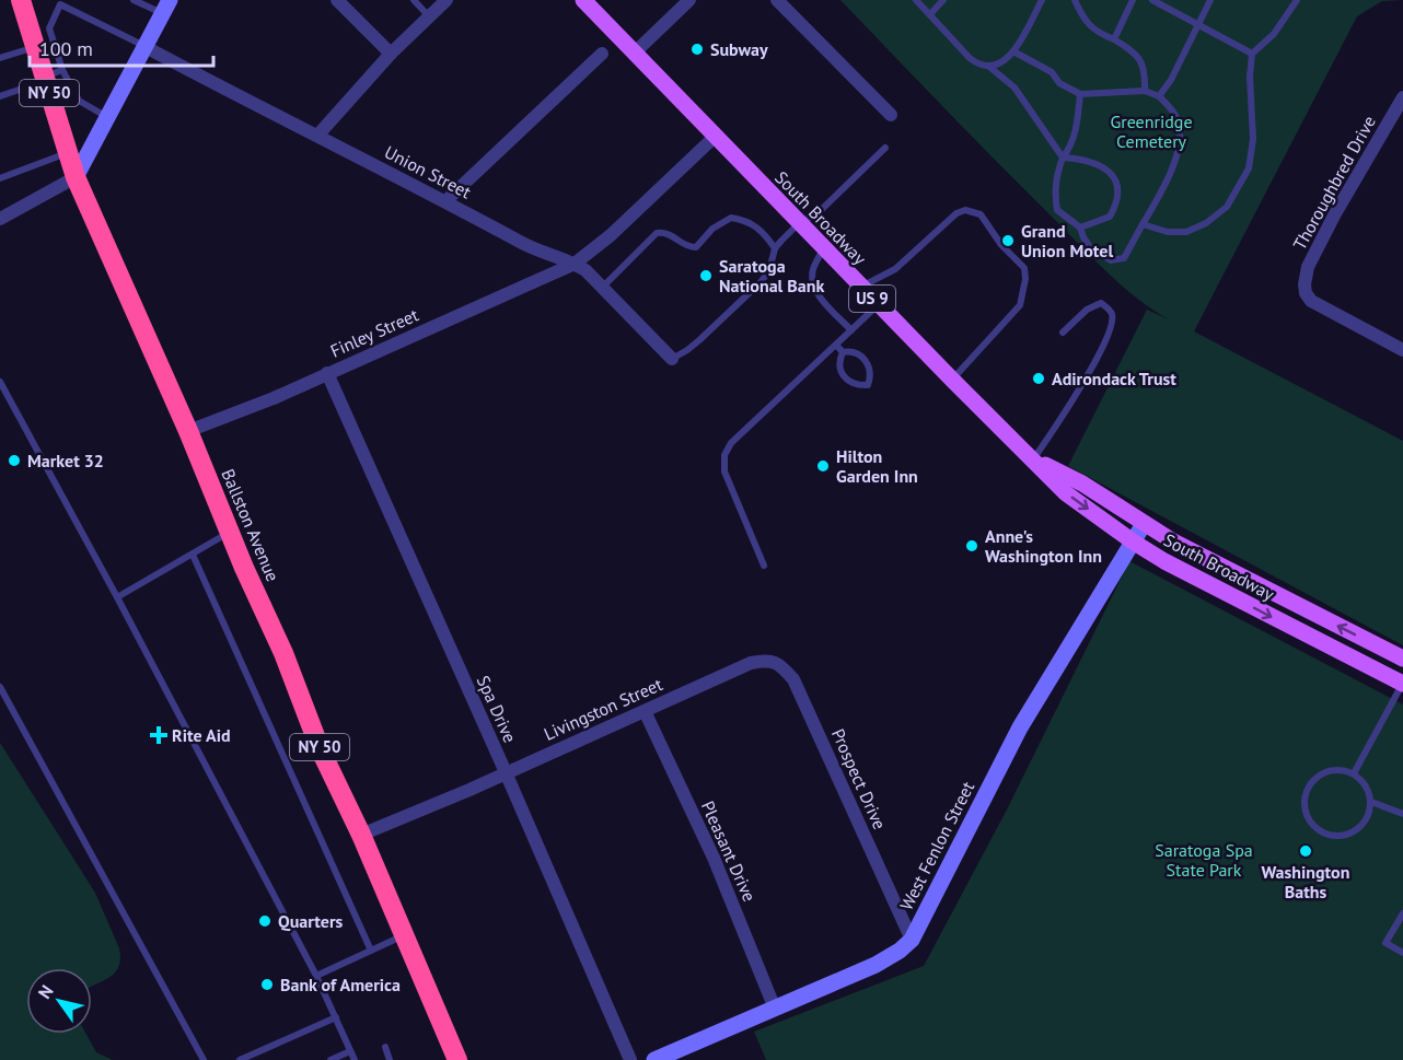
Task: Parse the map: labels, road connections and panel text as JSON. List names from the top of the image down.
{
  "streets": {
    "highway": ["NY 50", "Ballston Avenue"],
    "main road": ["South Broadway", "US 9"],
    "street": [
      "Union Street",
      "Thoroughbred Drive",
      "Finley Street",
      "Spa Drive",
      "Livingston Street",
      "Prospect Drive",
      "West Fenlon Street",
      "Pleasant Drive"
    ]
  },
  "crossings": [
    ["Union Street", "Finley Street"],
    ["South Broadway", "Finley Street"],
    ["South Broadway", "West Fenlon Street"],
    ["Finley Street", "Ballston Avenue"],
    ["Finley Street", "Spa Drive"],
    ["Ballston Avenue", "Livingston Street"],
    ["Spa Drive", "Livingston Street"],
    ["Livingston Street", "Prospect Drive"],
    ["Livingston Street", "Pleasant Drive"],
    ["Prospect Drive", "West Fenlon Street"],
    ["West Fenlon Street", "Pleasant Drive"]
  ],
  "parks": ["Greenridge Cemetery", "Saratoga Spa State Park"],
  "places": {
    "other": [
      "Subway",
      "Grand Union Motel",
      "Saratoga National Bank",
      "Adirondack Trust",
      "Market 32",
      "Hilton Garden Inn",
      "Anne's Washington Inn",
      "Washington Baths",
      "Quarters",
      "Bank of America"
    ],
    "health": ["Rite Aid"]
  },
  "scale_bar": "100 m",
  "north": "top left"
}
